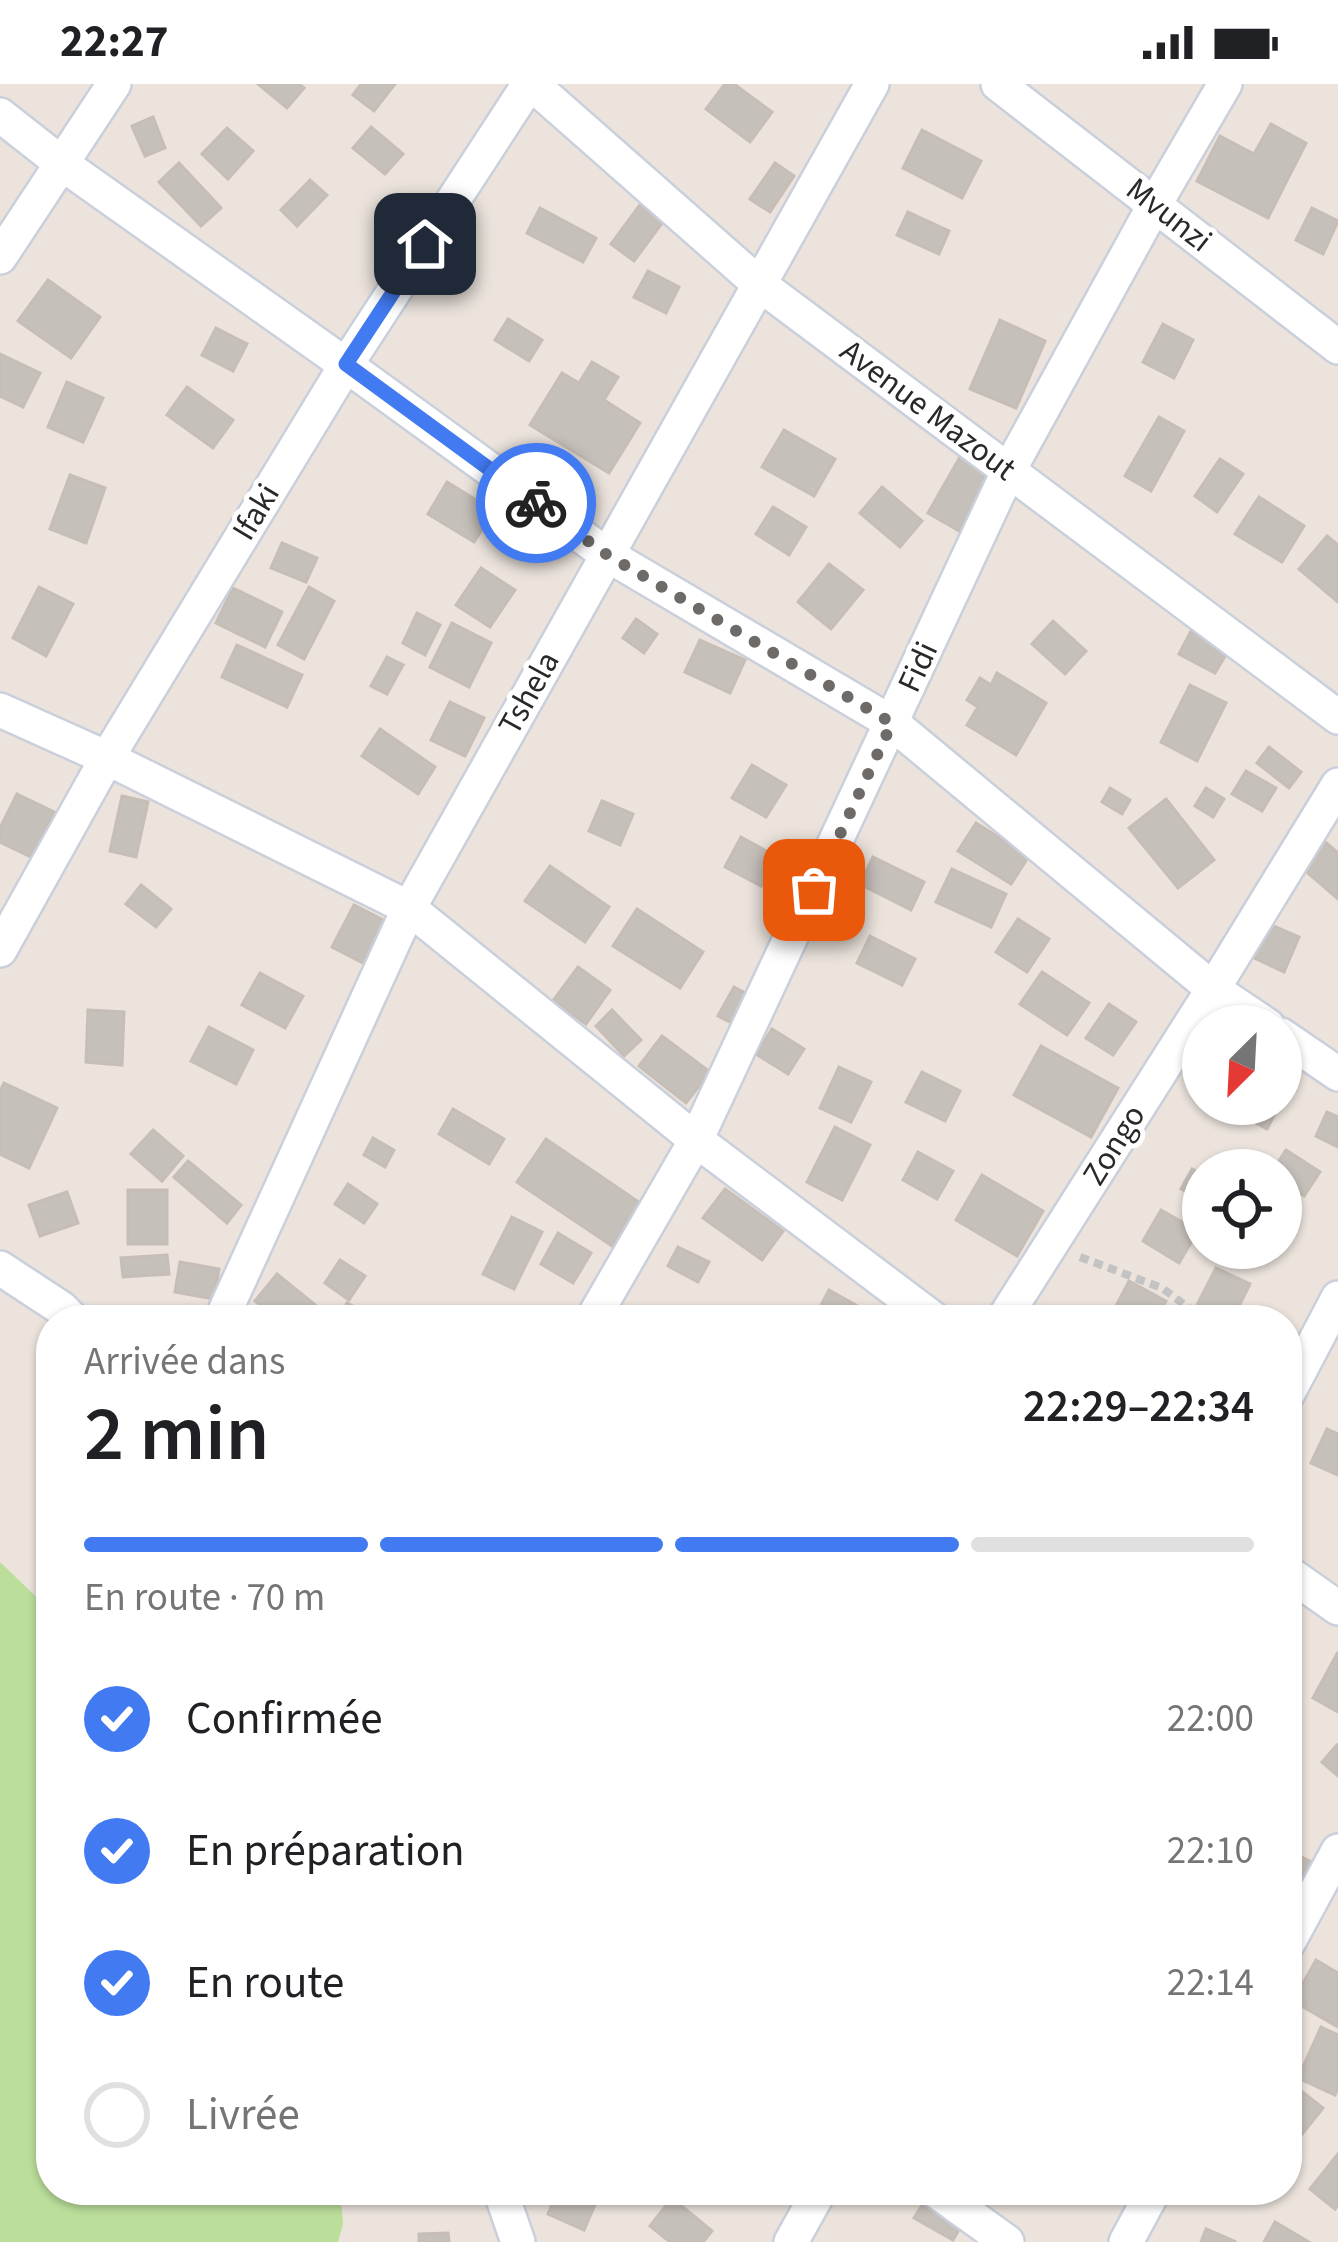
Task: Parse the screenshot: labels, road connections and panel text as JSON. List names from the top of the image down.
{
  "streets": {
    "street": [
      "Mvunzi",
      "Avenue Mazout",
      "Ifaki",
      "Fidi",
      "Tshela",
      "Zongo"
    ]
  },
  "crossings": [
    ["Mvunzi", "Fidi"],
    ["Avenue Mazout", "Ifaki"],
    ["Avenue Mazout", "Fidi"],
    ["Avenue Mazout", "Tshela"]
  ],
  "north": "bottom left",
  "page": {
    "status": "22:27",
    "heading": ["2 min", "Arrivée dans", "22:29–22:34"],
    "bar": "En route · 70 m",
    "list": [
      ["Confirmée", "22:00"],
      ["En préparation", "22:10"],
      ["En route", "22:14"],
      "Livrée"
    ]
  }
}
